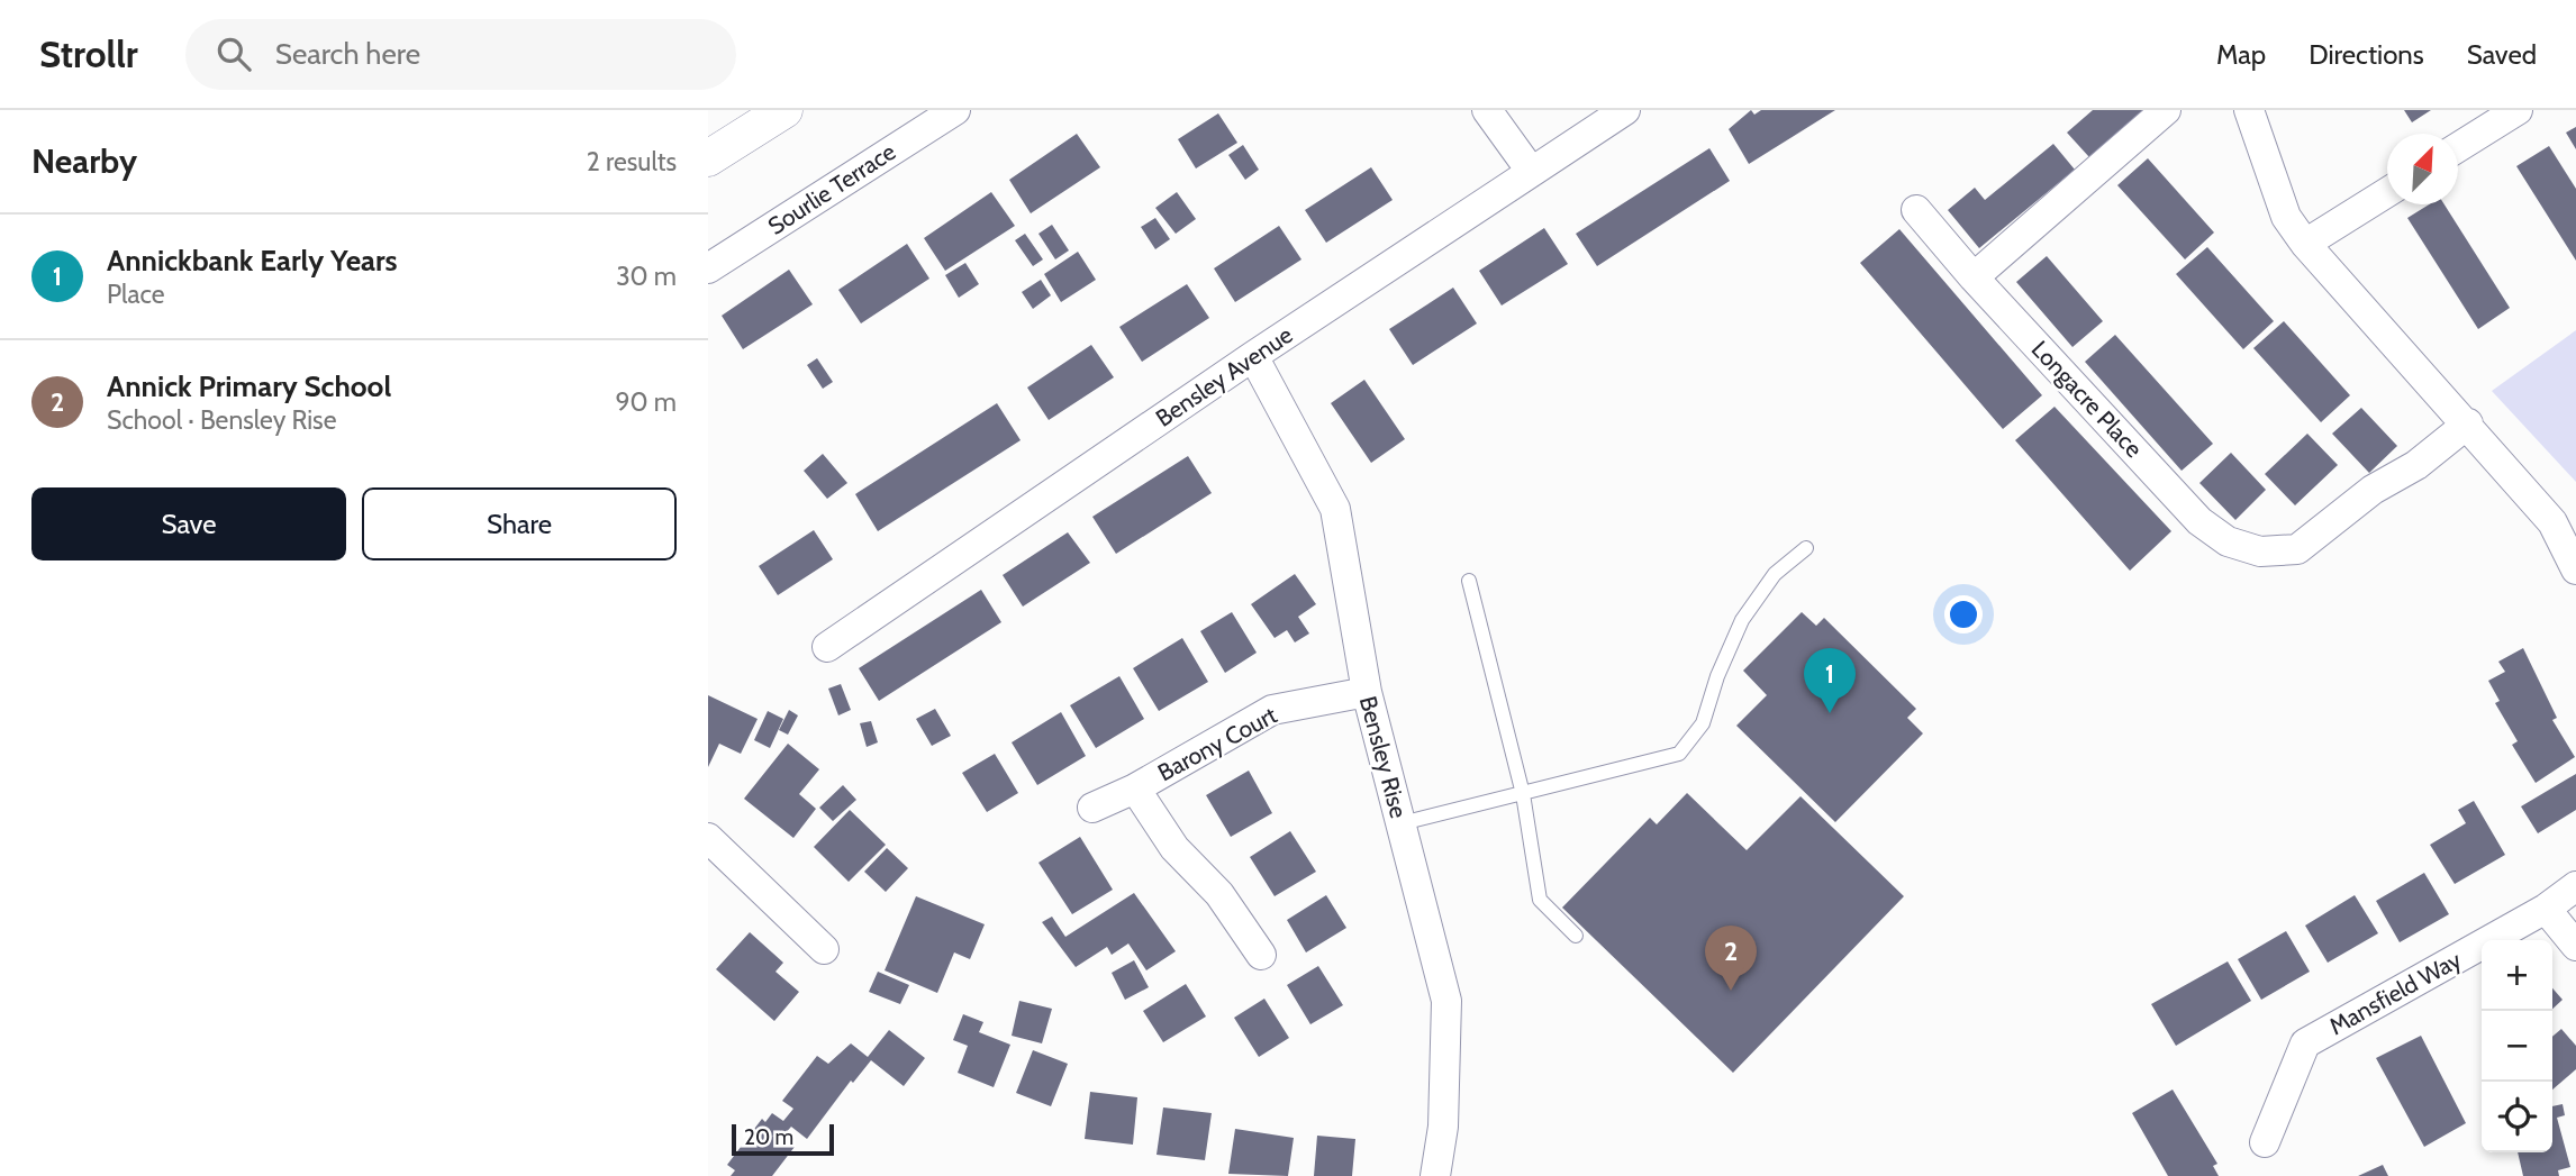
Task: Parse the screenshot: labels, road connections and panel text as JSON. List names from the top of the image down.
{
  "streets": {
    "street": [
      "Sourlie Terrace",
      "Bensley Avenue",
      "Longacre Place",
      "Barony Court",
      "Bensley Rise",
      "Mansfield Way"
    ]
  },
  "crossings": [
    ["Bensley Avenue", "Bensley Rise"],
    ["Barony Court", "Bensley Rise"]
  ],
  "scale_bar": "20 m",
  "north": "top right",
  "page": {
    "header": "Strollr",
    "search": "Search here",
    "nav": ["Map", "Directions", "Saved"],
    "heading": ["Nearby", "2 results"],
    "list": [
      {
        "mark": "1",
        "name": "Annickbank Early Years",
        "note": "Place",
        "value": "30 m"
      },
      {
        "mark": "2",
        "name": "Annick Primary School",
        "note": "School · Bensley Rise",
        "value": "90 m"
      }
    ],
    "buttons": ["Save", "Share"],
    "pins": ["1", "2"],
    "map_buttons": ["+", "−"],
    "scale": "20 m"
  }
}
